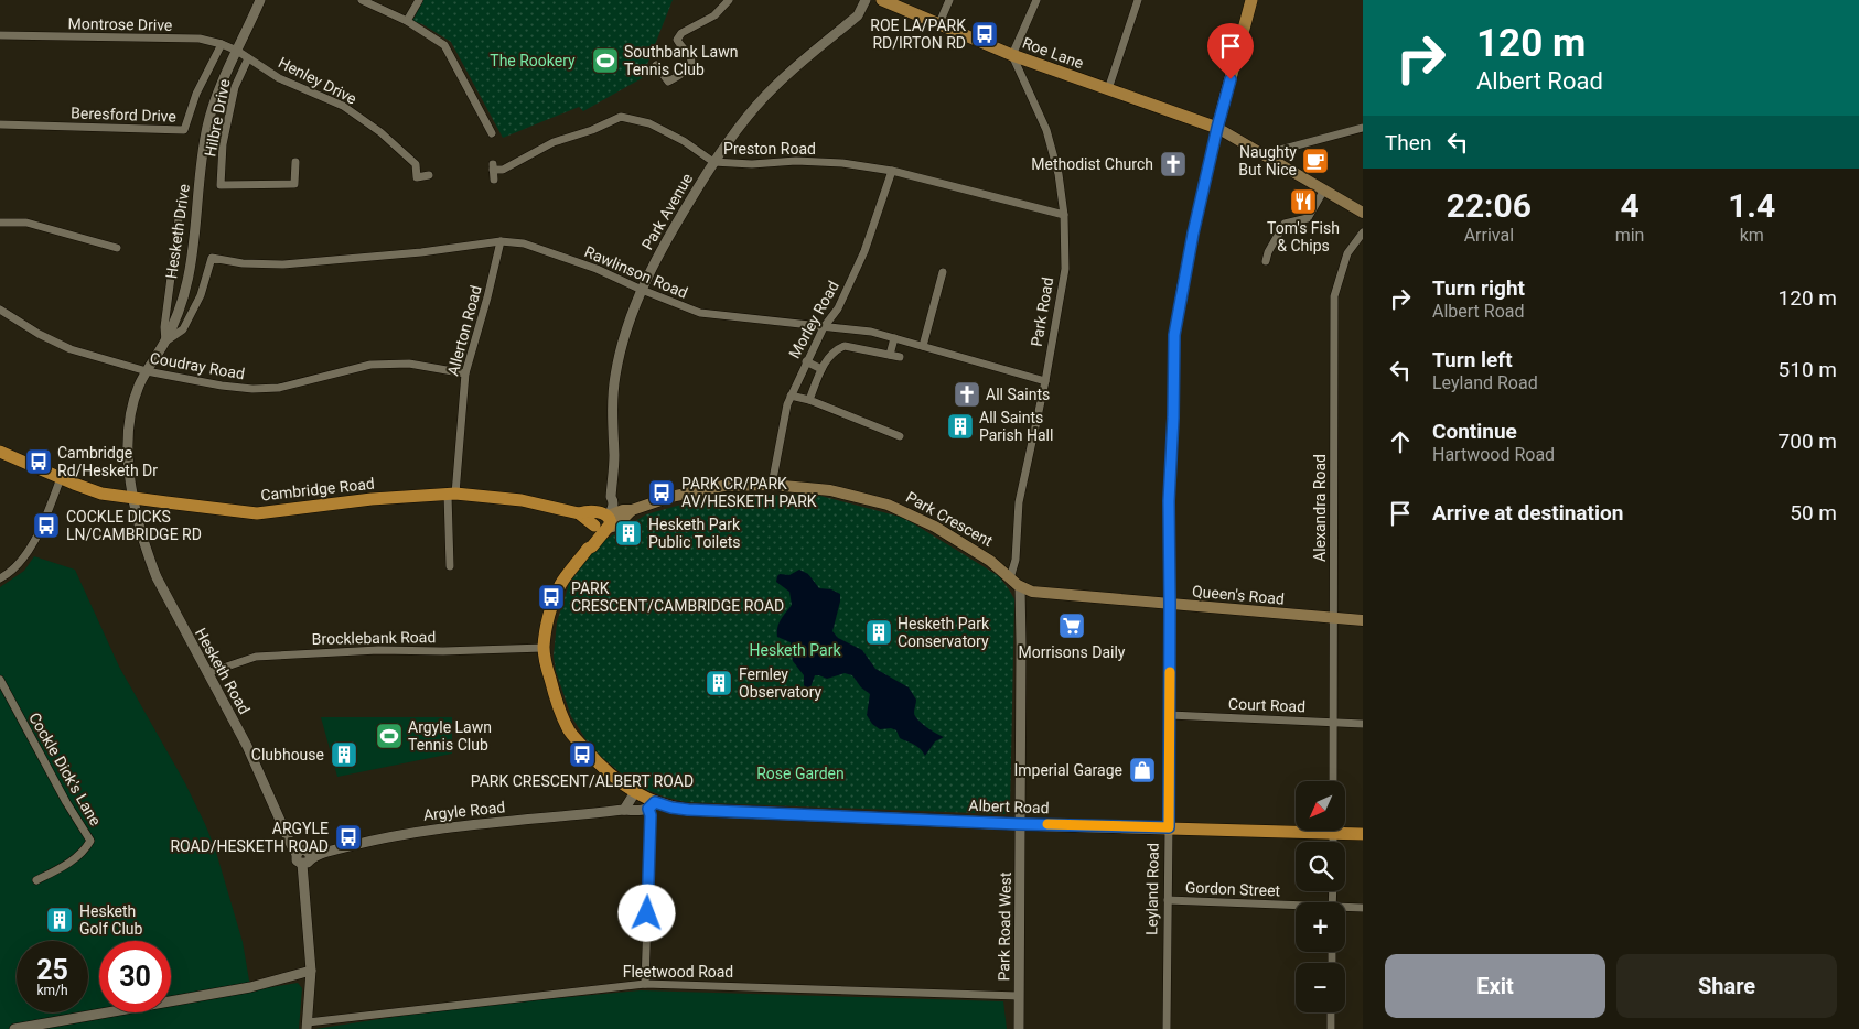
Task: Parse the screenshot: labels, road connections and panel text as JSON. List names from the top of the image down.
{
  "streets": {
    "highway": ["Cambridge Road", "Albert Road"],
    "main road": ["Roe Lane", "Park Crescent", "Queen's Road"],
    "street": [
      "Montrose Drive",
      "Henley Drive",
      "Beresford Drive",
      "Hilbre Drive",
      "Preston Road",
      "Park Avenue",
      "Hesketh Drive",
      "Rawlinson Road",
      "Park Road",
      "Morley Road",
      "Allerton Road",
      "Coudray Road",
      "Alexandra Road",
      "Brocklebank Road",
      "Hesketh Road",
      "Court Road",
      "Cockle Dick's Lane",
      "Argyle Road",
      "Leyland Road",
      "Gordon Street",
      "Park Road West",
      "Fleetwood Road"
    ]
  },
  "crossings": [
    ["Montrose Drive", "Henley Drive"],
    ["Montrose Drive", "Beresford Drive"],
    ["Montrose Drive", "Hesketh Drive"],
    ["Roe Lane", "Park Road"],
    ["Roe Lane", "Leyland Road"],
    ["Henley Drive", "Hilbre Drive"],
    ["Henley Drive", "Hesketh Drive"],
    ["Preston Road", "Park Avenue"],
    ["Preston Road", "Park Road"],
    ["Preston Road", "Morley Road"],
    ["Park Avenue", "Rawlinson Road"],
    ["Park Avenue", "Cambridge Road"],
    ["Park Avenue", "Park Crescent"],
    ["Hesketh Drive", "Rawlinson Road"],
    ["Hesketh Drive", "Coudray Road"],
    ["Hesketh Drive", "Cambridge Road"],
    ["Hesketh Drive", "Hesketh Road"],
    ["Rawlinson Road", "Park Road"],
    ["Rawlinson Road", "Morley Road"],
    ["Rawlinson Road", "Allerton Road"],
    ["Park Road", "Queen's Road"],
    ["Morley Road", "Park Crescent"],
    ["Allerton Road", "Coudray Road"],
    ["Allerton Road", "Cambridge Road"],
    ["Cambridge Road", "Park Crescent"],
    ["Cambridge Road", "Hesketh Road"],
    ["Alexandra Road", "Queen's Road"],
    ["Alexandra Road", "Court Road"],
    ["Park Crescent", "Queen's Road"],
    ["Queen's Road", "Leyland Road"],
    ["Brocklebank Road", "Hesketh Road"],
    ["Hesketh Road", "Argyle Road"],
    ["Court Road", "Leyland Road"],
    ["Albert Road", "Argyle Road"],
    ["Albert Road", "Leyland Road"],
    ["Albert Road", "Park Road West"],
    ["Leyland Road", "Gordon Street"],
    ["Park Road West", "Fleetwood Road"]
  ],
  "parks": ["The Rookery", "Hesketh Park", "Rose Garden"],
  "places": {
    "bus stop": [
      "ROE LA/PARK RD/IRTON RD",
      "Cambridge Rd/Hesketh Dr",
      "PARK CR/PARK AV/HESKETH PARK",
      "COCKLE DICKS LN/CAMBRIDGE RD",
      "PARK CRESCENT/CAMBRIDGE ROAD",
      "PARK CRESCENT/ALBERT ROAD",
      "ARGYLE ROAD/HESKETH ROAD"
    ],
    "sports": ["Southbank Lawn Tennis Club", "Argyle Lawn Tennis Club"],
    "cafe": ["Naughty But Nice"],
    "church": ["Methodist Church", "All Saints"],
    "restaurant": ["Tom's Fish & Chips"],
    "building": [
      "All Saints Parish Hall",
      "Hesketh Park Public Toilets",
      "Hesketh Park Conservatory",
      "Fernley Observatory",
      "Clubhouse",
      "Hesketh Golf Club"
    ],
    "supermarket": ["Morrisons Daily"],
    "shop": ["Imperial Garage"]
  },
  "north": "bottom left",
  "page": {
    "turn": ["120 m", "Albert Road"],
    "then": "Then",
    "eta": [
      "22:06",
      "Arrival",
      "4",
      "min",
      "1.4",
      "km"
    ],
    "list": [
      {
        "name": "Turn right",
        "note": "Albert Road",
        "value": "120 m"
      },
      {
        "name": "Turn left",
        "note": "Leyland Road",
        "value": "510 m"
      },
      {
        "name": "Continue",
        "note": "Hartwood Road",
        "value": "700 m"
      },
      {
        "name": "Arrive at destination",
        "value": "50 m"
      }
    ],
    "map_buttons": ["+", "−"],
    "speed": "25 km/h",
    "limit": "30",
    "buttons": ["Exit", "Share"]
  }
}
